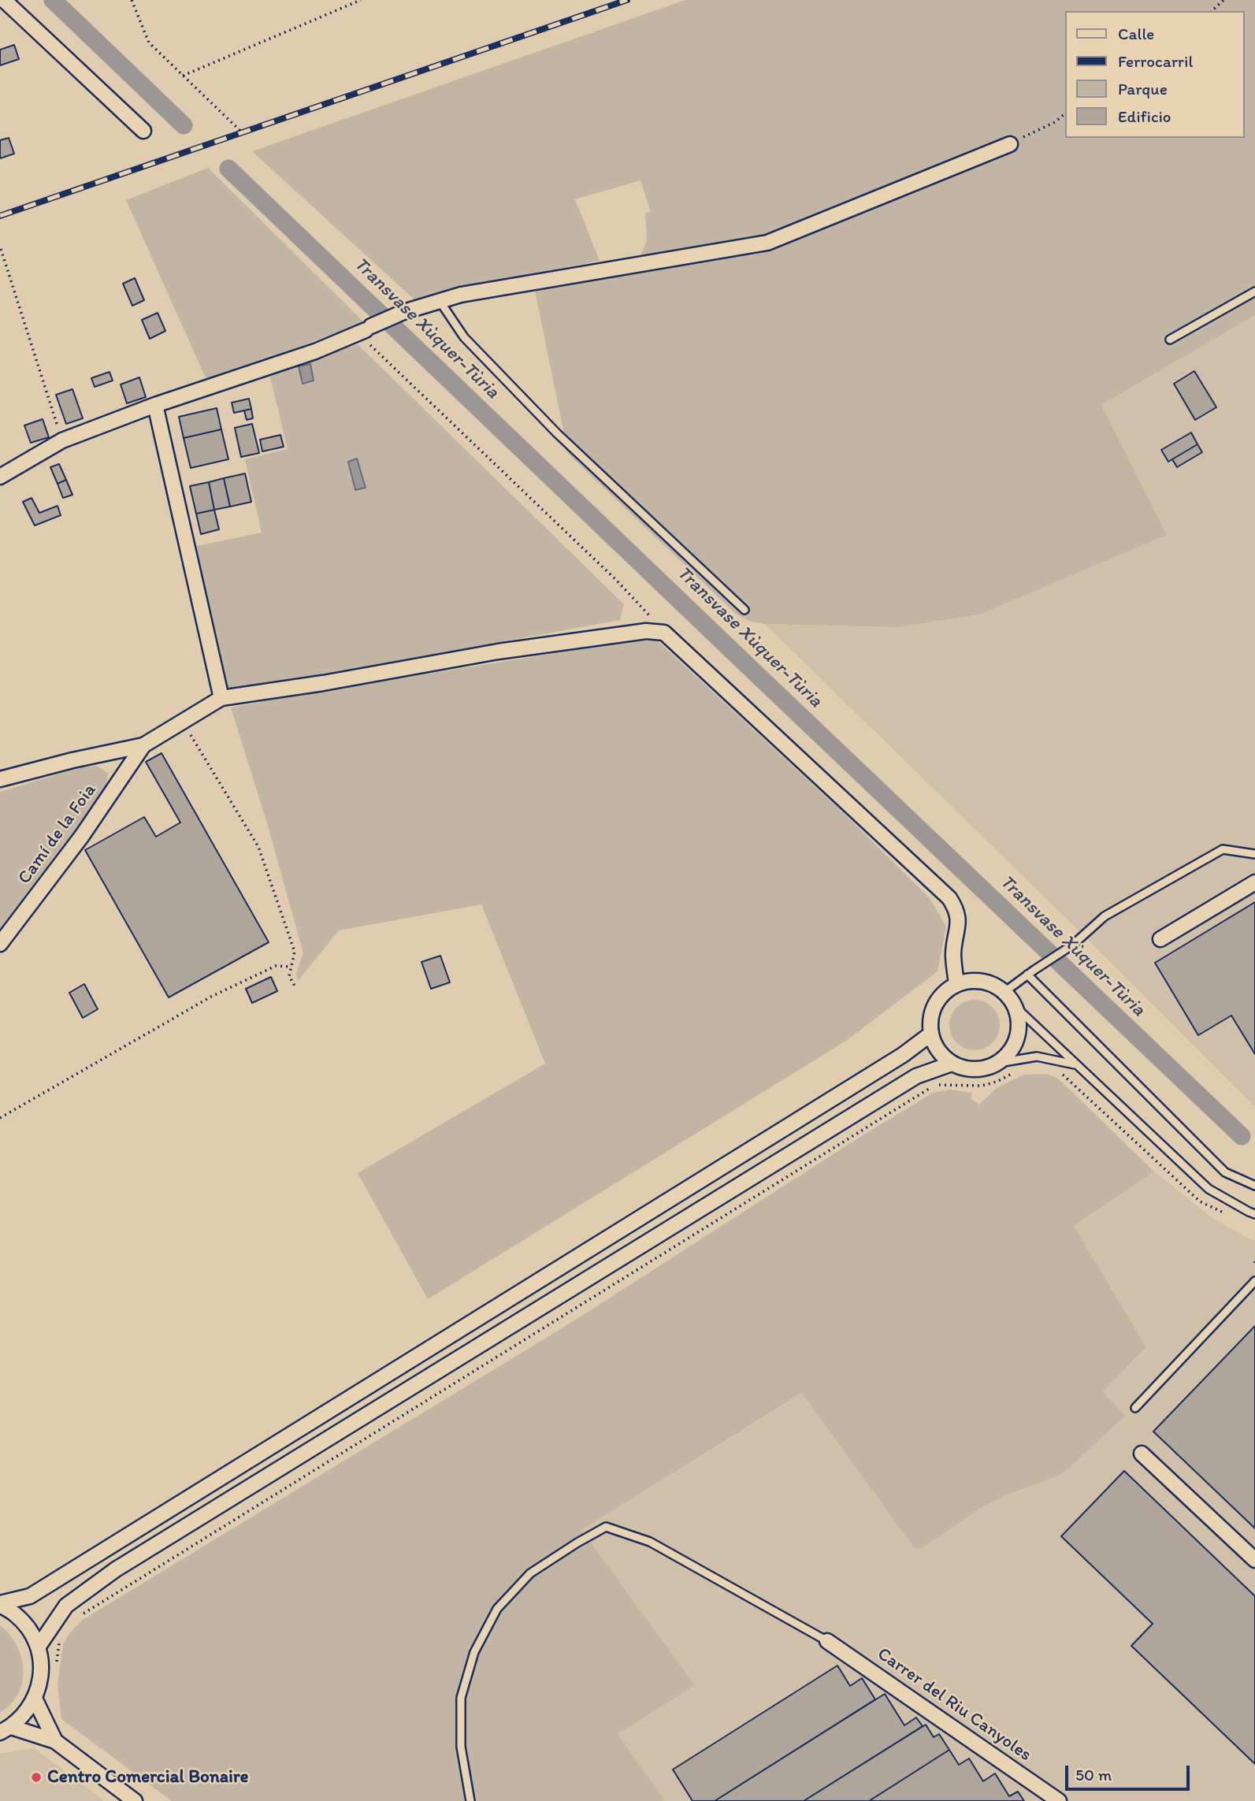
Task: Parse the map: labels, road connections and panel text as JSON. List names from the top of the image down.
{
  "streets": {
    "street": ["Camí de la Foia", "Carrer del Riu Canyoles"]
  },
  "water": ["Transvase Xùquer-Tùria"],
  "places": ["Centro Comercial Bonaire"],
  "legend": [
    "Calle",
    "Ferrocarril",
    "Parque",
    "Edificio"
  ],
  "scale_bar": "50 m"
}
